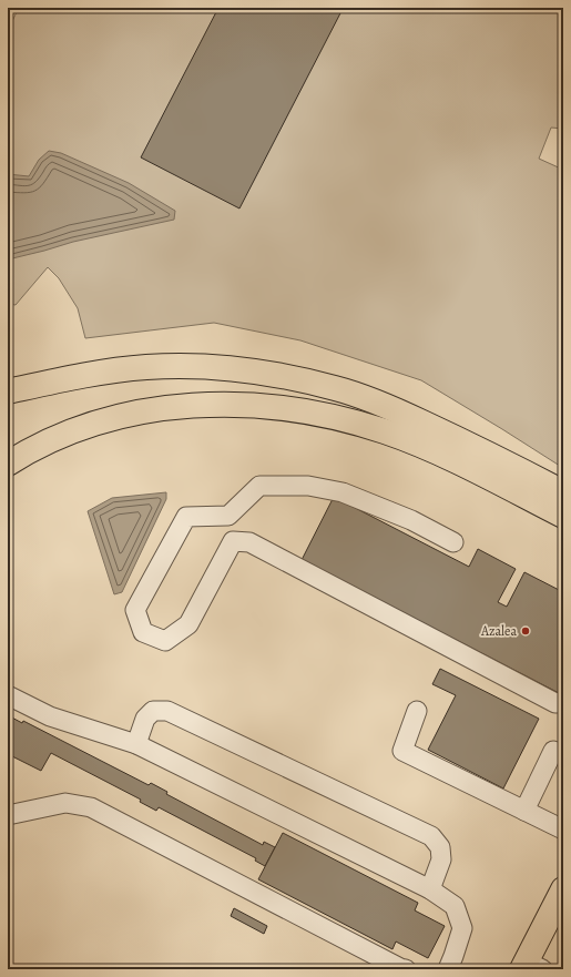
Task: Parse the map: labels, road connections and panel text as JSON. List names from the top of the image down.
{
  "places": ["Azalea"]
}
